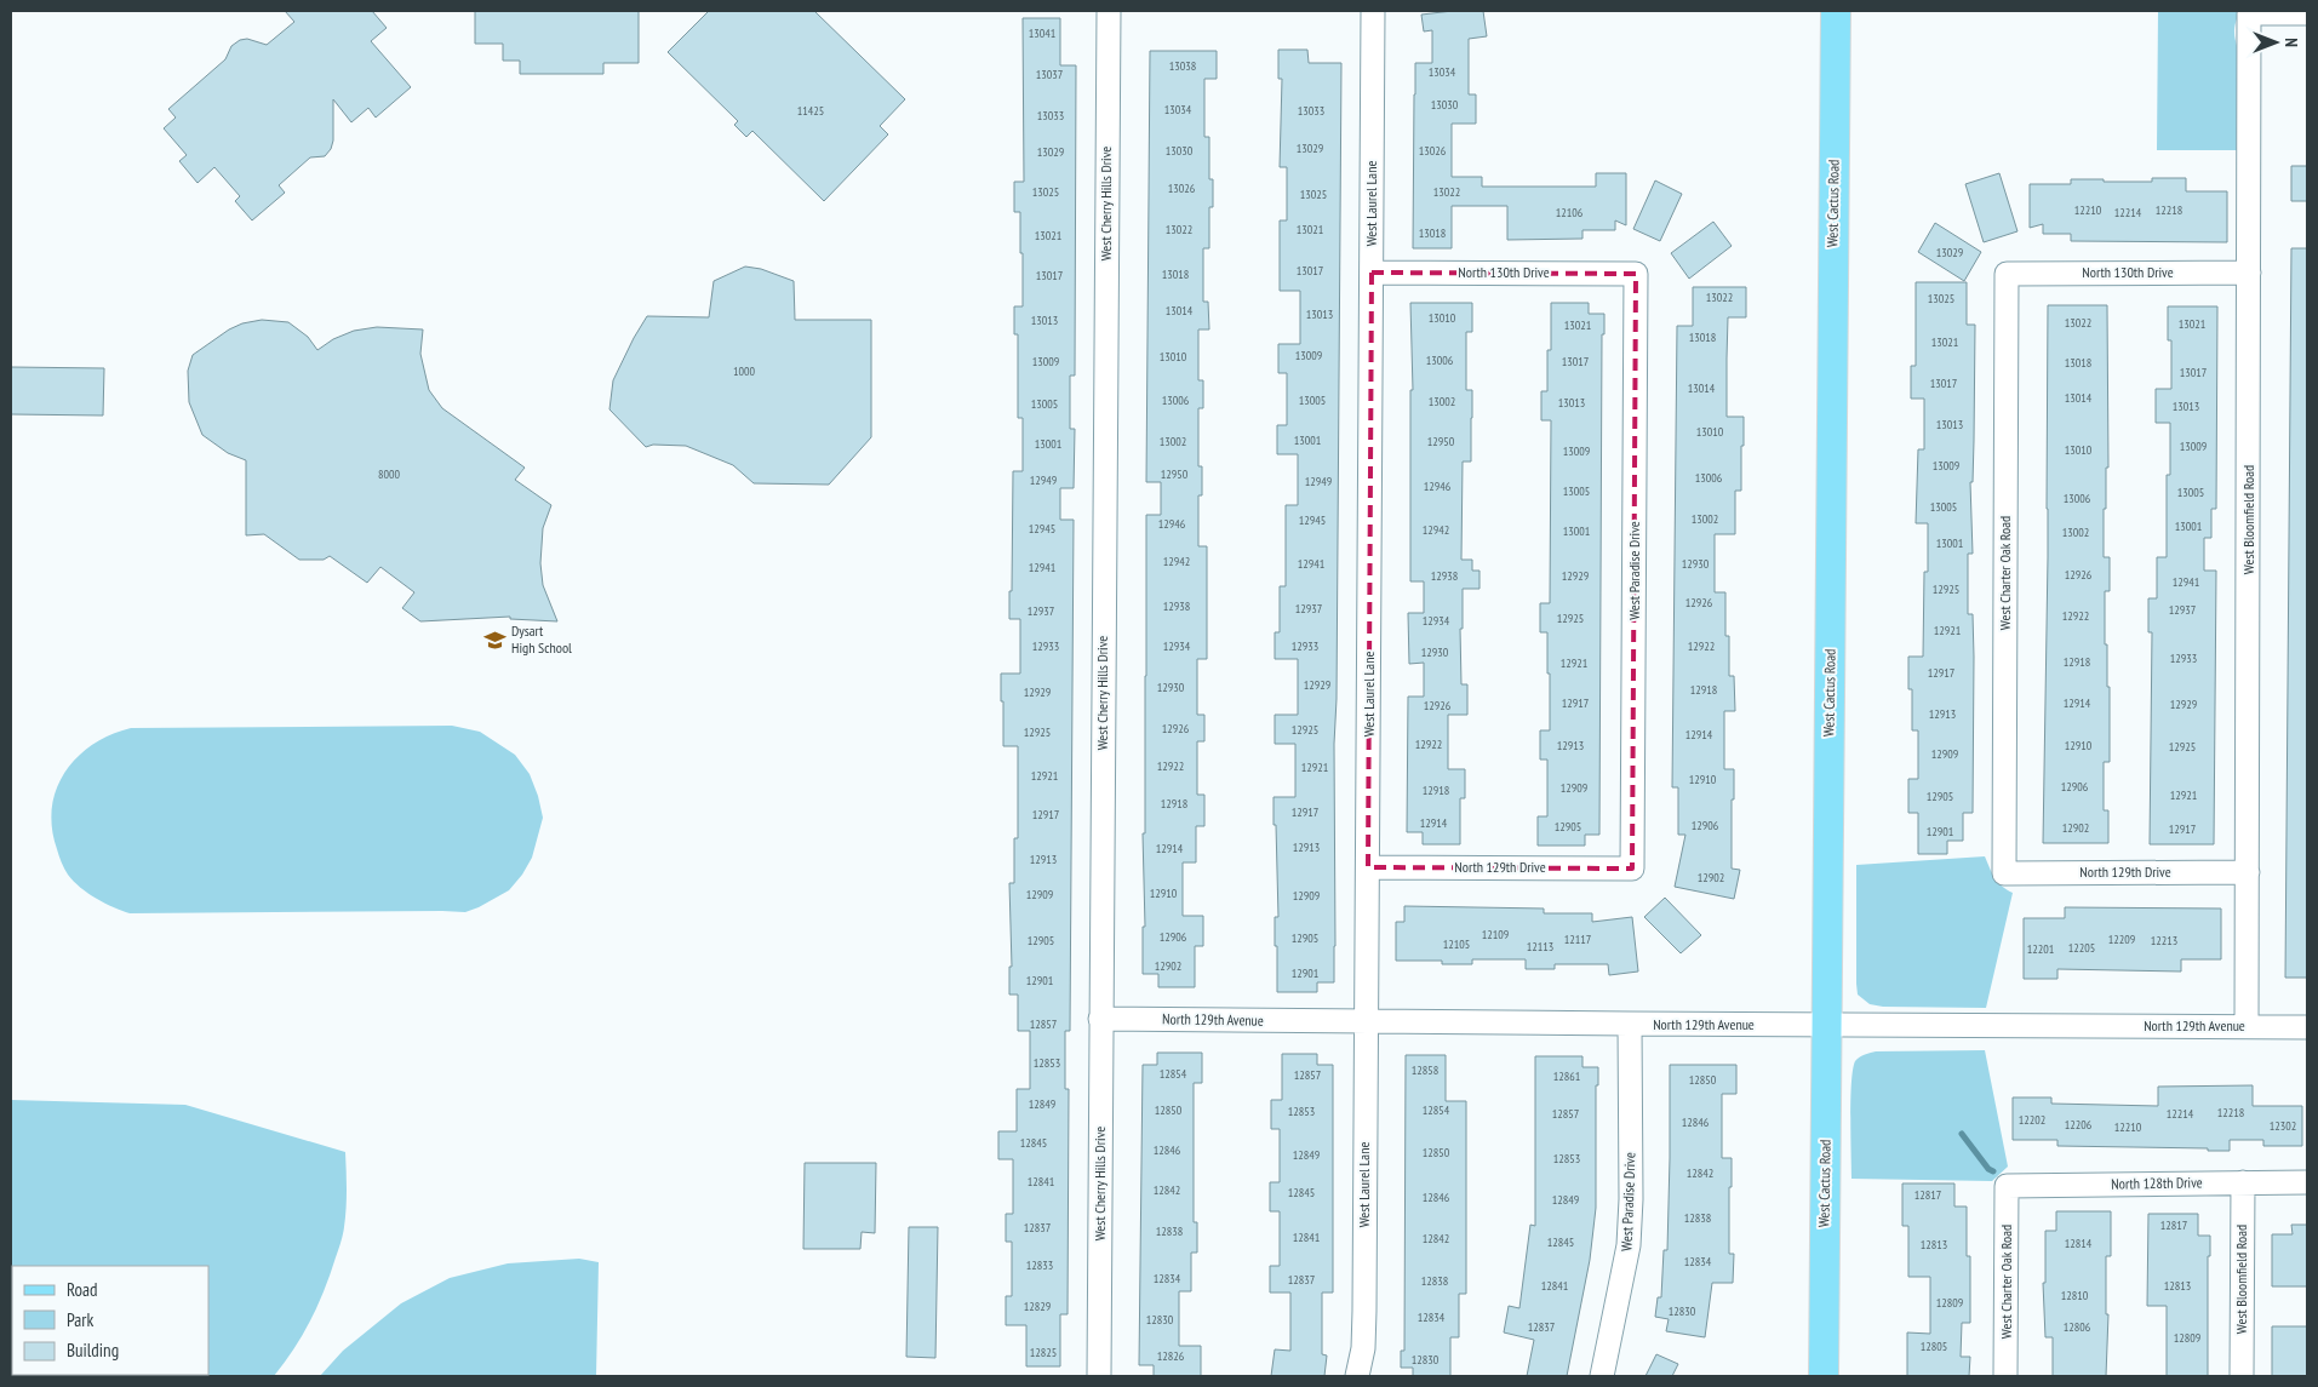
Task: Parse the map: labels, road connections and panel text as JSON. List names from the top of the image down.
{
  "streets": {
    "main road": ["West Cactus Road"],
    "street": [
      "West Cherry Hills Drive",
      "West Laurel Lane",
      "North 130th Drive",
      "West Bloomfield Road",
      "West Paradise Drive",
      "West Charter Oak Road",
      "North 129th Drive",
      "North 129th Avenue",
      "North 128th Drive"
    ]
  },
  "crossings": [
    ["West Cherry Hills Drive", "North 129th Avenue"],
    ["West Laurel Lane", "North 130th Drive"],
    ["West Laurel Lane", "North 129th Drive"],
    ["West Laurel Lane", "North 129th Avenue"],
    ["West Cactus Road", "North 129th Avenue"],
    ["North 130th Drive", "West Bloomfield Road"],
    ["North 130th Drive", "West Paradise Drive"],
    ["North 130th Drive", "West Charter Oak Road"],
    ["West Bloomfield Road", "North 129th Drive"],
    ["West Bloomfield Road", "North 129th Avenue"],
    ["West Bloomfield Road", "North 128th Drive"],
    ["West Paradise Drive", "North 129th Drive"],
    ["West Paradise Drive", "North 129th Avenue"],
    ["West Charter Oak Road", "North 129th Drive"],
    ["West Charter Oak Road", "North 128th Drive"]
  ],
  "places": {
    "school or university": ["Dysart High School"]
  },
  "house_numbers": [
    "13041",
    "13038",
    "13034",
    "13037",
    "13030",
    "13034",
    "11425",
    "13033",
    "13033",
    "13029",
    "13030",
    "13026",
    "13029",
    "13026",
    "13025",
    "13022",
    "13025",
    "12210",
    "12218",
    "12106",
    "12214",
    "13022",
    "13021",
    "13018",
    "13021",
    "13029",
    "13017",
    "13018",
    "13017",
    "13022",
    "13025",
    "13014",
    "13013",
    "13010",
    "13013",
    "13022",
    "13021",
    "13021",
    "13018",
    "13021",
    "13009",
    "13010",
    "13006",
    "13009",
    "13017",
    "13018",
    "1000",
    "13017",
    "13017",
    "13014",
    "13014",
    "13006",
    "13005",
    "13002",
    "13013",
    "13005",
    "13013",
    "13013",
    "13010",
    "13001",
    "13002",
    "12950",
    "13001",
    "13009",
    "13010",
    "13009",
    "13009",
    "8000",
    "12950",
    "13006",
    "12949",
    "12949",
    "12946",
    "13005",
    "13005",
    "13006",
    "13005",
    "13002",
    "12945",
    "12946",
    "13001",
    "12945",
    "12942",
    "13001",
    "13002",
    "13001",
    "12942",
    "12941",
    "12930",
    "12941",
    "12926",
    "12938",
    "12929",
    "12941",
    "12925",
    "12926",
    "12938",
    "12937",
    "12937",
    "12937",
    "12922",
    "12925",
    "12934",
    "12921",
    "12933",
    "12934",
    "12933",
    "12922",
    "12930",
    "12933",
    "12918",
    "12921",
    "12917",
    "12929",
    "12930",
    "12918",
    "12929",
    "12917",
    "12914",
    "12929",
    "12926",
    "12913",
    "12926",
    "12925",
    "12925",
    "12914",
    "12922",
    "12913",
    "12910",
    "12925",
    "12909",
    "12922",
    "12921",
    "12921",
    "12910",
    "12906",
    "12909",
    "12918",
    "12921",
    "12905",
    "12918",
    "12917",
    "12917",
    "12914",
    "12906",
    "12905",
    "12902",
    "12917",
    "12901",
    "12913",
    "12914",
    "12913",
    "12902",
    "12910",
    "12909",
    "12909",
    "12109",
    "12906",
    "12905",
    "12117",
    "12209",
    "12905",
    "12213",
    "12105",
    "12113",
    "12205",
    "12201",
    "12902",
    "12901",
    "12901",
    "12857",
    "12853",
    "12858",
    "12854",
    "12857",
    "12861",
    "12850",
    "12849",
    "12850",
    "12854",
    "12853",
    "12218",
    "12857",
    "12214",
    "12202",
    "12846",
    "12206",
    "12302",
    "12210",
    "12845",
    "12846",
    "12850",
    "12849",
    "12853",
    "12842",
    "12841",
    "12842",
    "12845",
    "12817",
    "12846",
    "12849",
    "12838",
    "12817",
    "12837",
    "12838",
    "12841",
    "12842",
    "12845",
    "12814",
    "12813",
    "12834",
    "12833",
    "12834",
    "12837",
    "12838",
    "12841",
    "12813",
    "12810",
    "12809",
    "12829",
    "12830",
    "12834",
    "12830",
    "12837",
    "12806",
    "12809",
    "12805",
    "12825",
    "12826",
    "12830"
  ],
  "legend": ["Road", "Park", "Building"],
  "north": "right"
}
